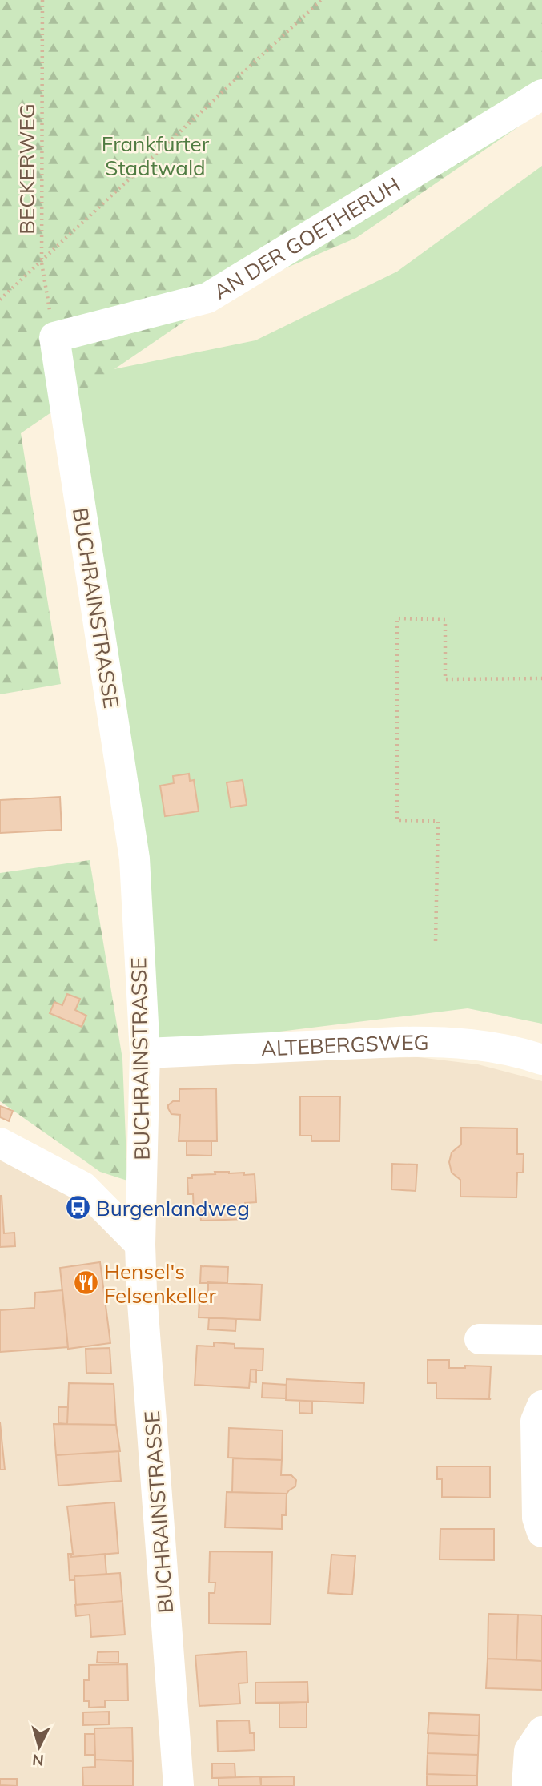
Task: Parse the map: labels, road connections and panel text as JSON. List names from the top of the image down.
{
  "streets": {
    "street": ["AN DER GOETHERUH", "BUCHRAINSTRASSE", "ALTEBERGSWEG"],
    "path": ["BECKERWEG"]
  },
  "crossings": [
    ["BECKERWEG", "AN DER GOETHERUH"],
    ["BECKERWEG", "BUCHRAINSTRASSE"],
    ["AN DER GOETHERUH", "BUCHRAINSTRASSE"],
    ["BUCHRAINSTRASSE", "ALTEBERGSWEG"]
  ],
  "parks": ["Frankfurter Stadtwald"],
  "places": {
    "bus stop": ["Burgenlandweg"],
    "restaurant": ["Hensel's Felsenkeller"]
  },
  "north": "bottom"
}
